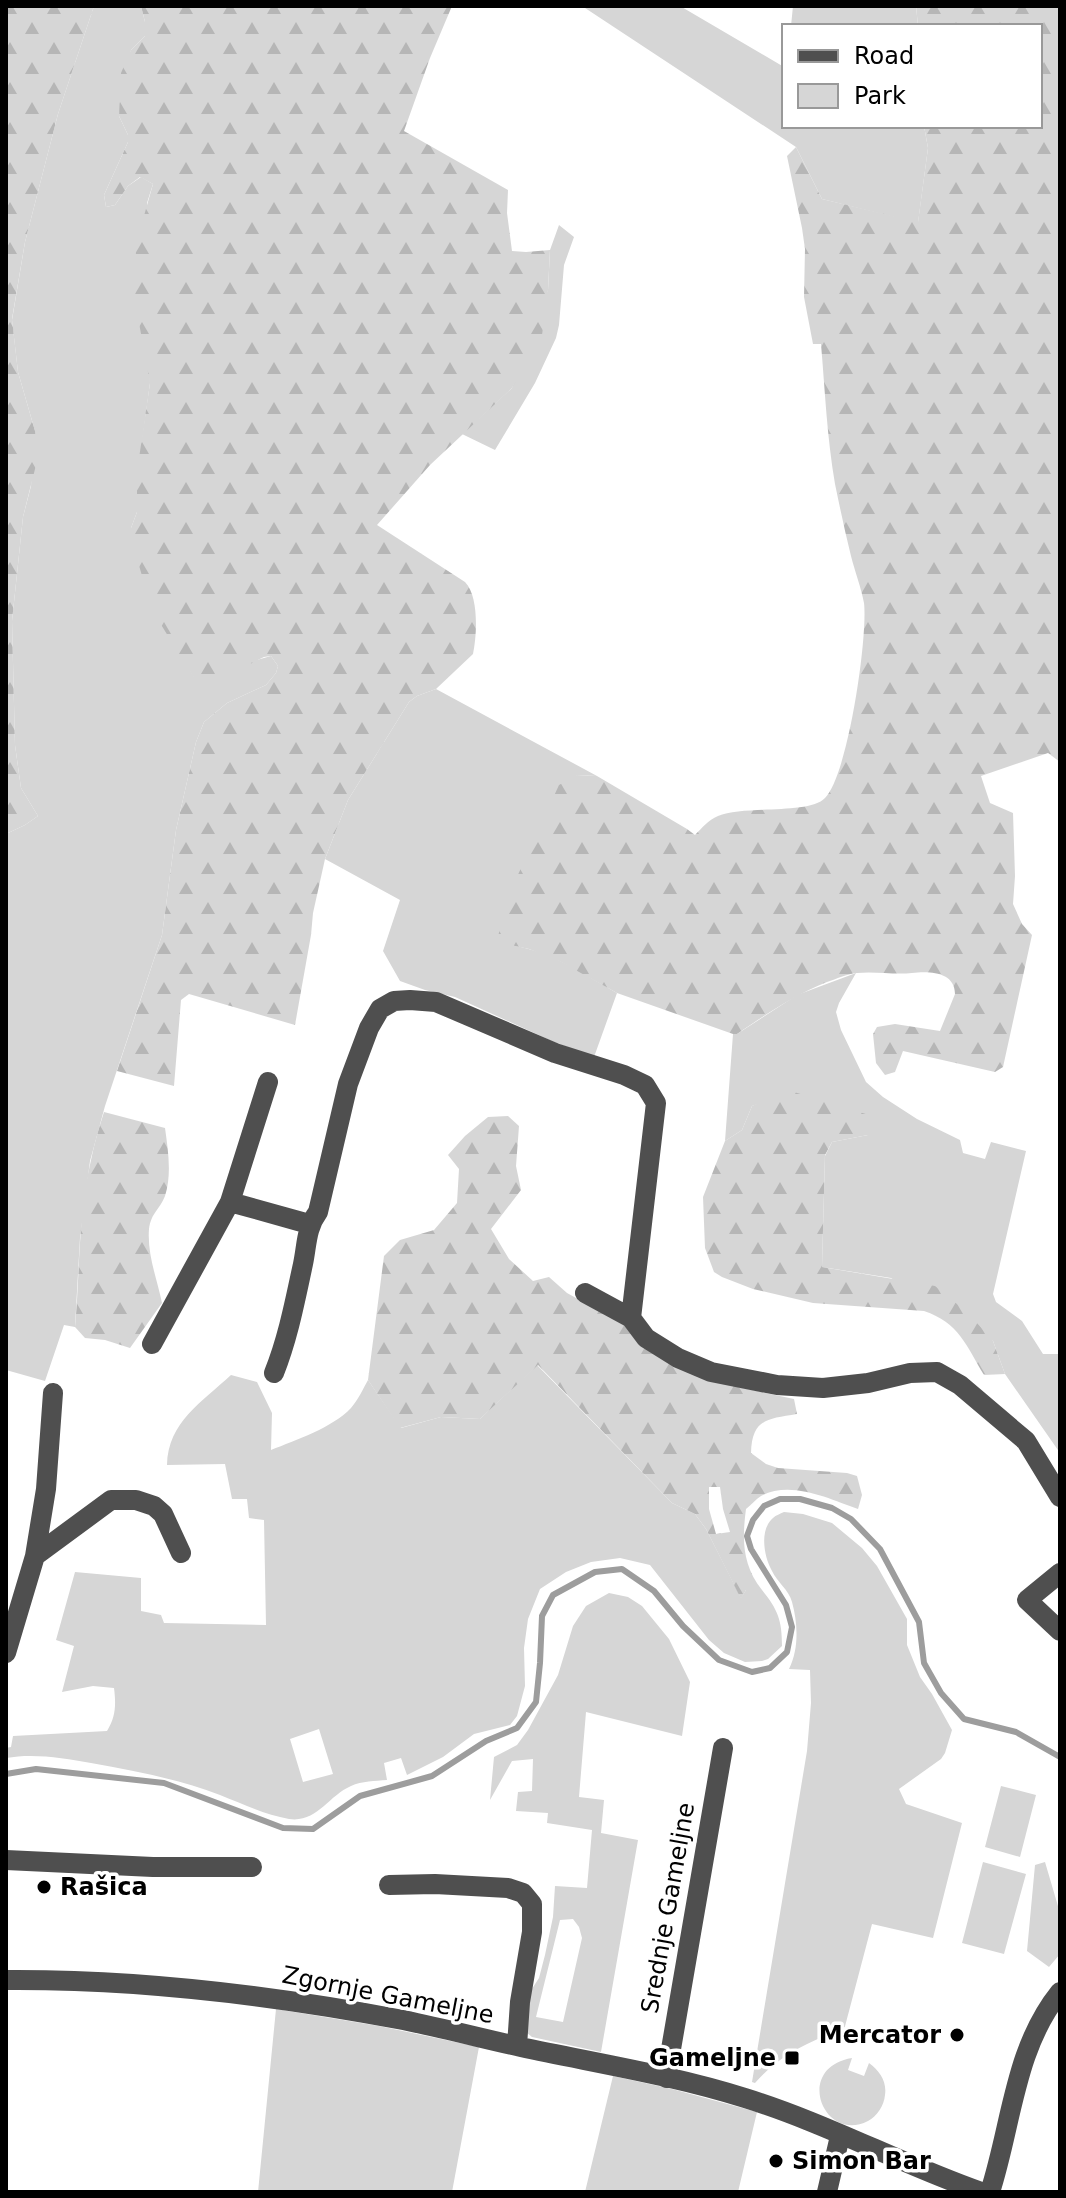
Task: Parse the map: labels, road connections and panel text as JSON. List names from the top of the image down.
{
  "streets": {
    "street": ["Srednje Gameljne", "Zgornje Gameljne"]
  },
  "places": {
    "other": ["Rašica", "Mercator", "Simon Bar"],
    "transit": ["Gameljne"]
  },
  "legend": ["Road", "Park"]
}
